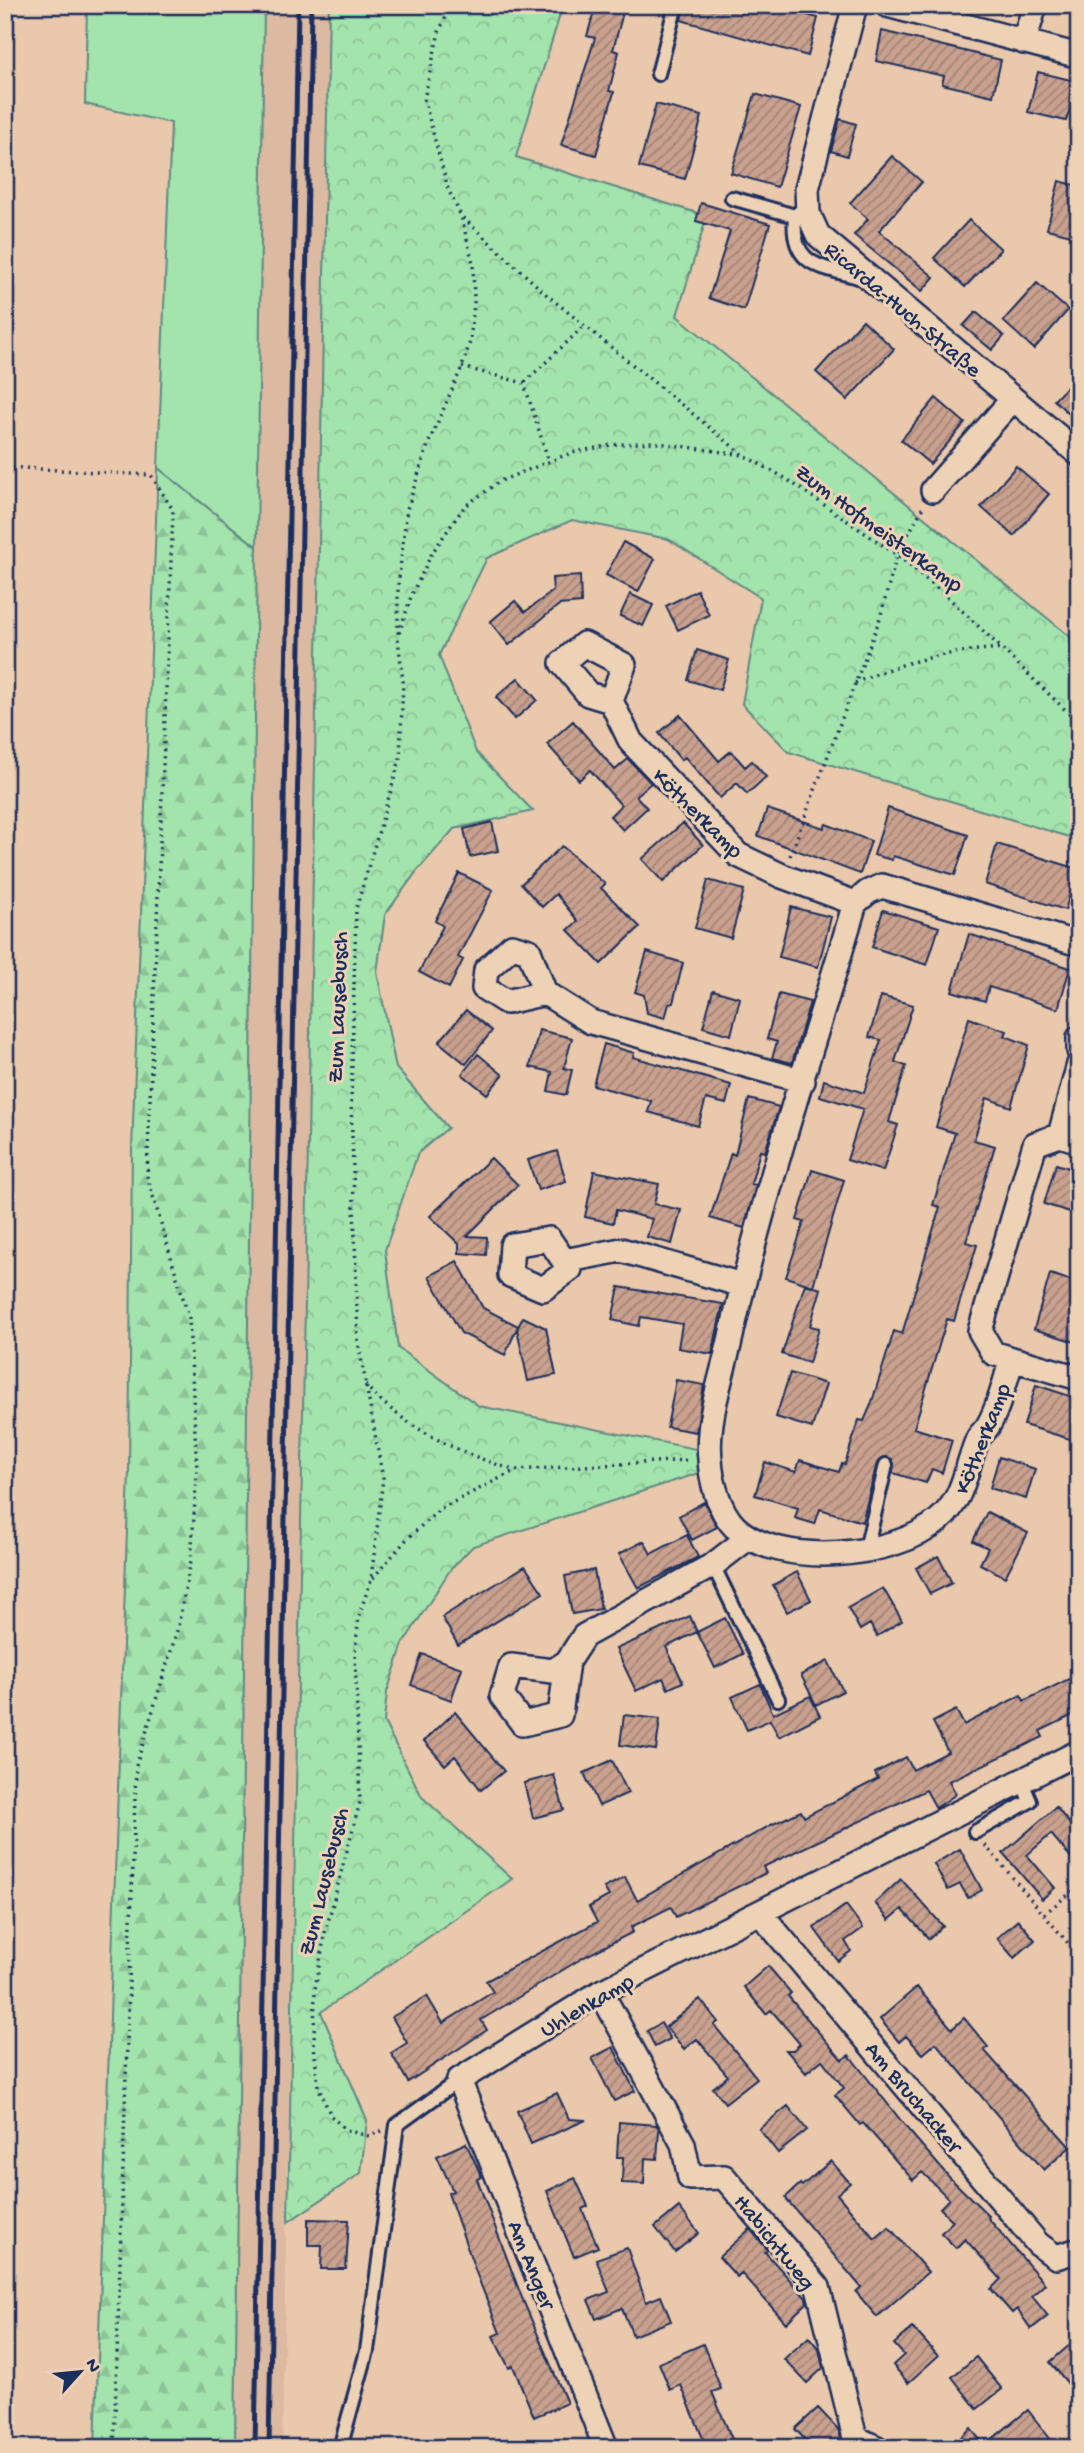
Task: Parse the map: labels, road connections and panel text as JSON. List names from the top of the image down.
{
  "streets": {
    "street": [
      "Ricarda-Huch-Straße",
      "Kötherkamp",
      "Uhlenkamp",
      "Am Bruchacker",
      "Habichtweg",
      "Am Anger"
    ],
    "path": ["Zum Hofmeisterkamp", "Zum Lausebusch"]
  },
  "crossings": [
    ["Zum Hofmeisterkamp", "Zum Lausebusch"],
    ["Kötherkamp", "Zum Lausebusch"],
    ["Zum Lausebusch", "Uhlenkamp"],
    ["Uhlenkamp", "Am Bruchacker"],
    ["Uhlenkamp", "Habichtweg"],
    ["Uhlenkamp", "Am Anger"]
  ],
  "north": "top right"
}
